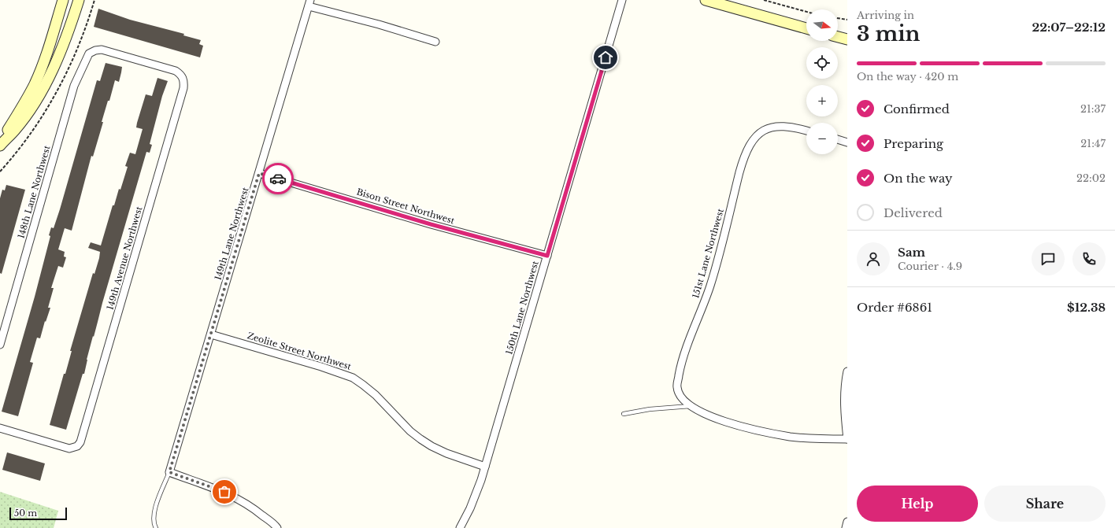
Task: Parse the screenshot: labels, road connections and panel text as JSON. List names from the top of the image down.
{
  "streets": {
    "street": [
      "148th Lane Northwest",
      "Bison Street Northwest",
      "149th Lane Northwest",
      "151st Lane Northwest",
      "149th Avenue Northwest",
      "150th Lane Northwest",
      "Zeolite Street Northwest"
    ]
  },
  "crossings": [
    ["148th Lane Northwest", "149th Avenue Northwest"],
    ["Bison Street Northwest", "149th Lane Northwest"],
    ["Bison Street Northwest", "150th Lane Northwest"],
    ["149th Lane Northwest", "Zeolite Street Northwest"],
    ["150th Lane Northwest", "Zeolite Street Northwest"]
  ],
  "scale_bar": "50 m",
  "north": "right",
  "page": {
    "heading": ["3 min", "Arriving in", "22:07–22:12"],
    "panel": [
      "Sam",
      "Courier · 4.9",
      "Order #6861",
      "$12.38"
    ],
    "map_buttons": ["+", "−"],
    "bar": "On the way · 420 m",
    "list": [
      ["Confirmed", "21:37"],
      ["Preparing", "21:47"],
      ["On the way", "22:02"],
      "Delivered"
    ],
    "buttons": ["Help", "Share"],
    "scale": "50 m"
  }
}
